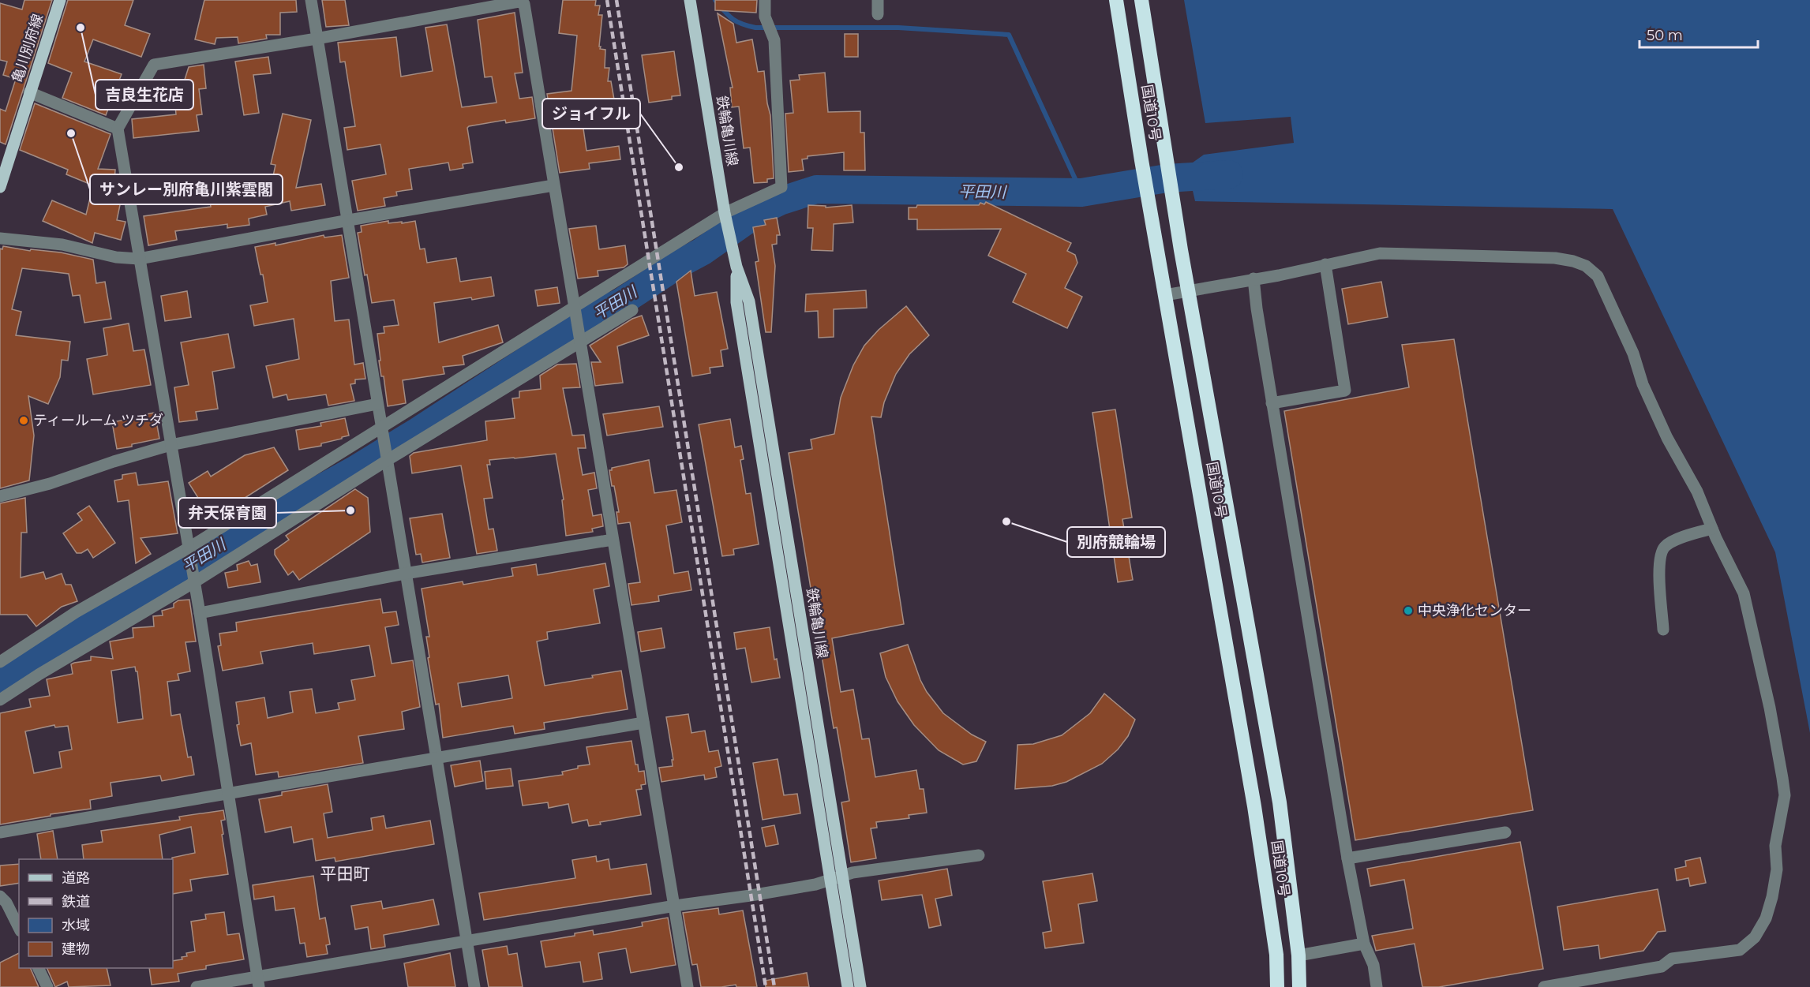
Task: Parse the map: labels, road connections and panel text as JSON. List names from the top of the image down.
{
  "streets": {
    "highway": ["国道10号"],
    "main road": ["亀川別府線", "鉄輪亀川線"]
  },
  "districts": ["平田町"],
  "water": ["平田川"],
  "places": [
    "吉良生花店",
    "サンレー別府亀川紫雲閣",
    "ジョイフル",
    "ティールーム ツチダ",
    "弁天保育園",
    "別府競輪場",
    "中央浄化センター"
  ],
  "legend": [
    "道路",
    "鉄道",
    "水域",
    "建物"
  ],
  "scale_bar": "50 m"
}
